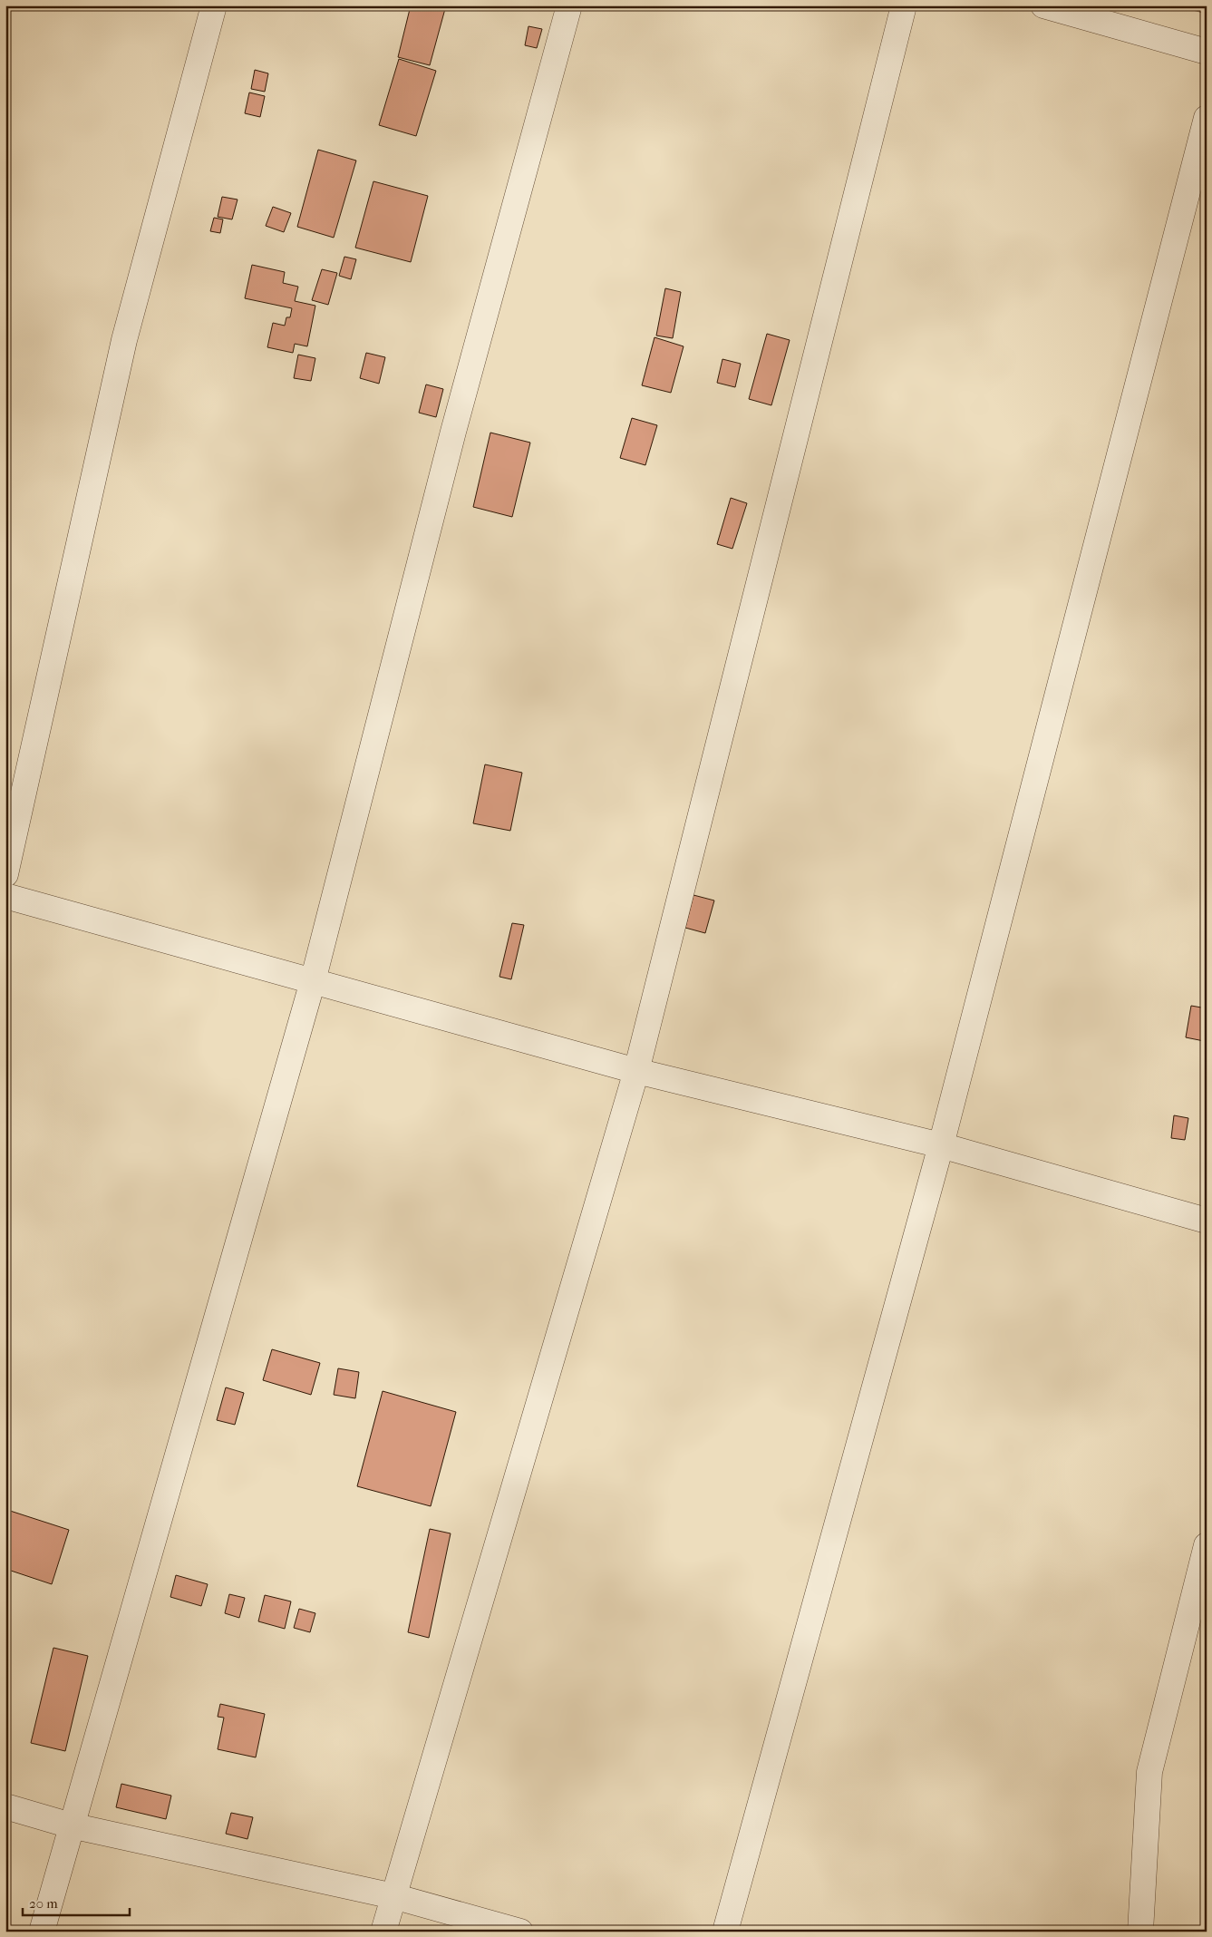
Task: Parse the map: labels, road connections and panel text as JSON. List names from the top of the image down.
{
  "scale_bar": "20 m"
}
